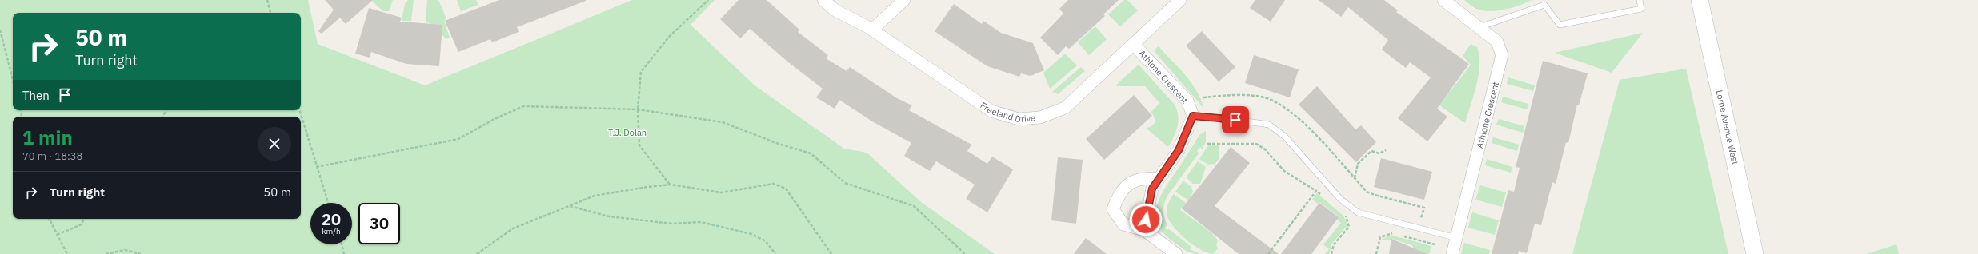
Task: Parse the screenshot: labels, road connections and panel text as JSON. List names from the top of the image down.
{
  "streets": {
    "main road": ["Lorne Avenue West"],
    "street": ["Athlone Crescent", "Freeland Drive"]
  },
  "crossings": [
    ["Athlone Crescent", "Freeland Drive"]
  ],
  "parks": ["T.J. Dolan"],
  "page": {
    "turn": ["50 m", "Turn right"],
    "then": "Then",
    "heading": ["1 min", "70 m · 18:38"],
    "list": [
      {
        "name": "Turn right",
        "value": "50 m"
      }
    ],
    "speed": "20 km/h",
    "limit": "30"
  }
}
